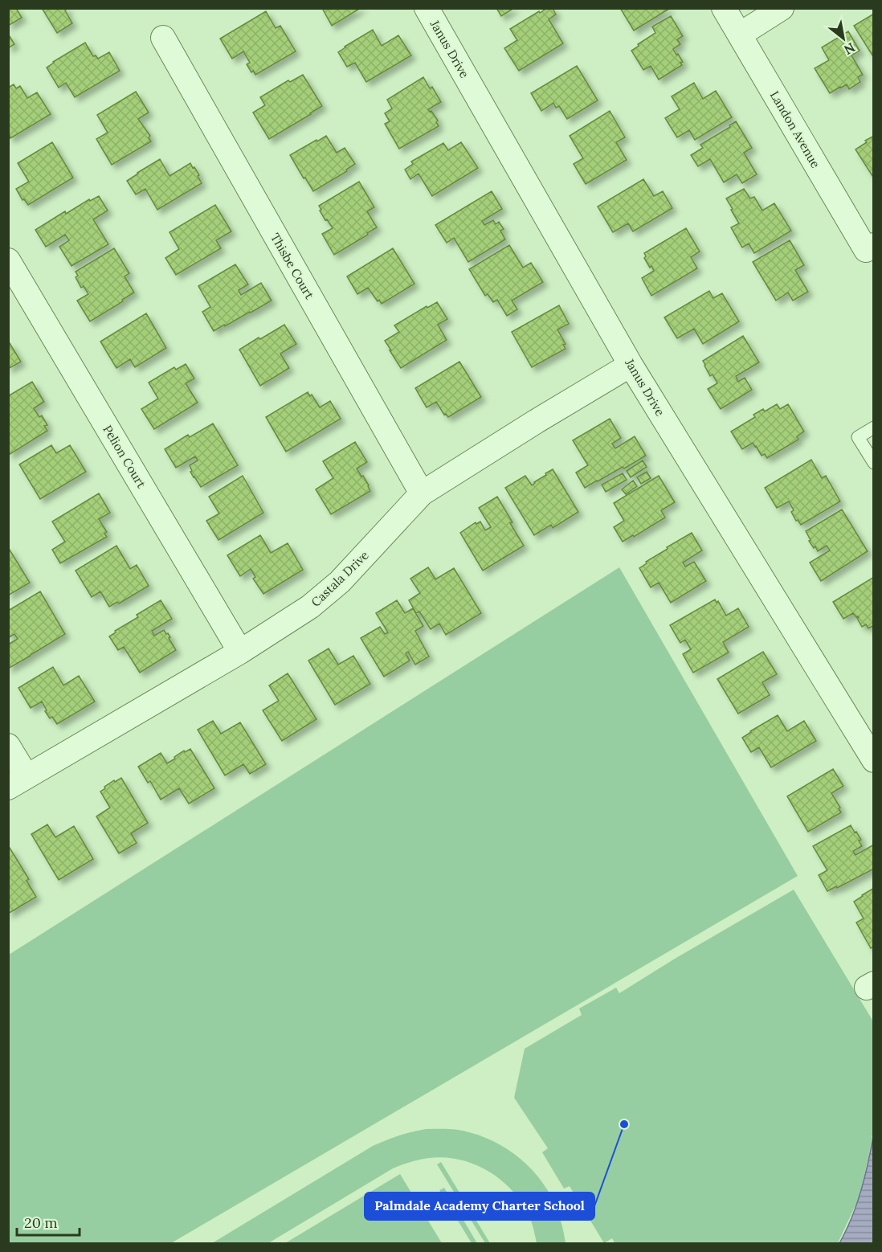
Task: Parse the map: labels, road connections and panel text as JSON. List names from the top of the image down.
{
  "streets": {
    "street": [
      "Janus Drive",
      "Landon Avenue",
      "Thisbe Court",
      "Pelion Court",
      "Castala Drive"
    ]
  },
  "crossings": [
    ["Janus Drive", "Castala Drive"],
    ["Thisbe Court", "Castala Drive"],
    ["Pelion Court", "Castala Drive"]
  ],
  "places": ["Palmdale Academy Charter School"],
  "scale_bar": "20 m",
  "north": "bottom right"
}
